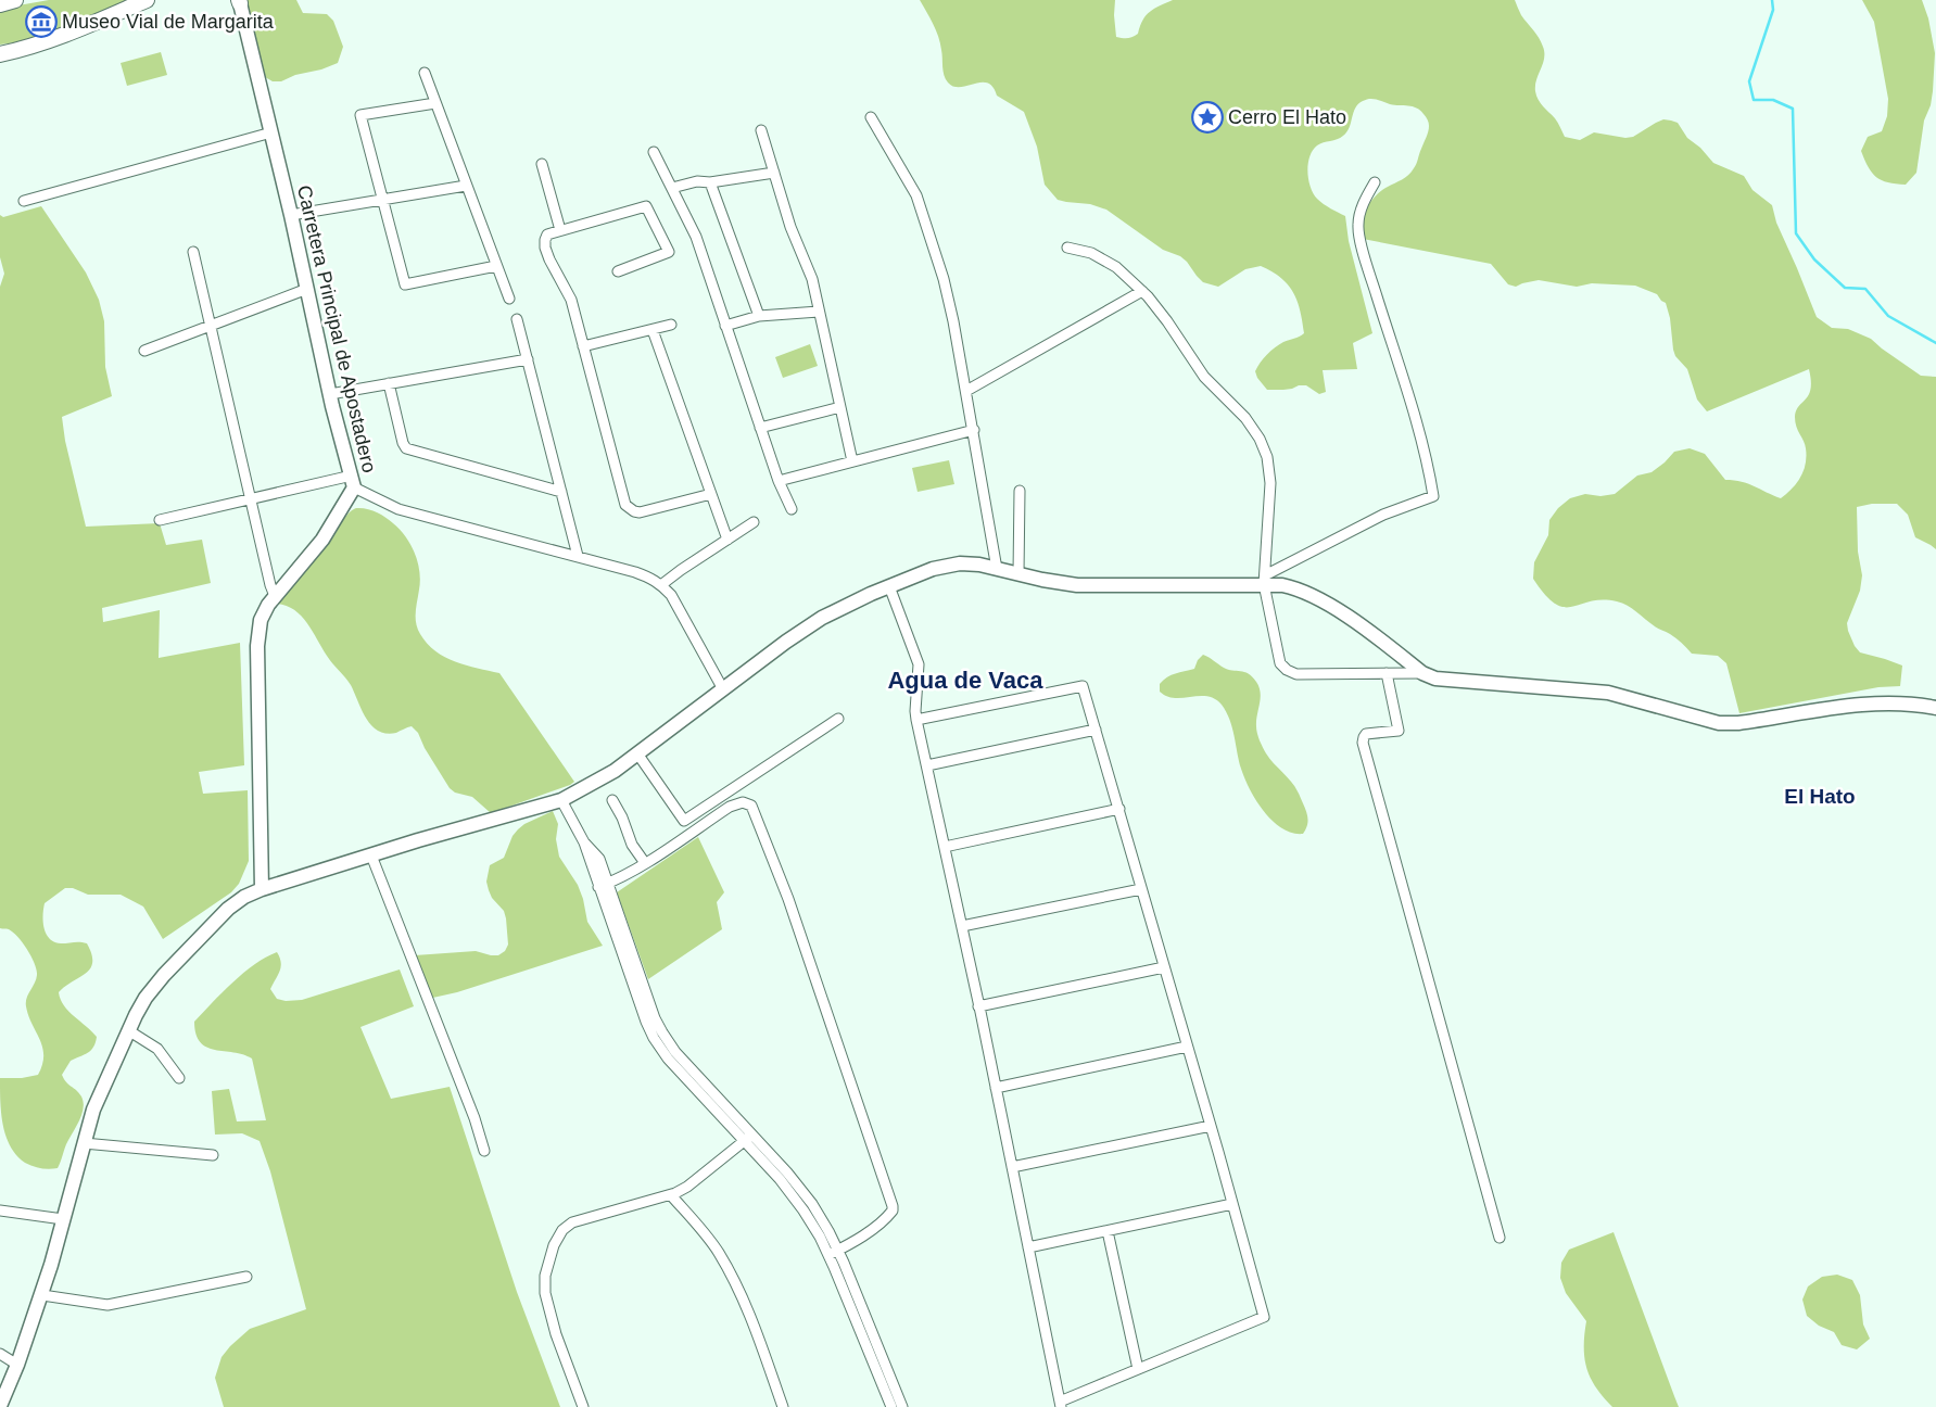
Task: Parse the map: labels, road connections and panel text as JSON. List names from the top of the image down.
{
  "streets": {
    "street": ["Carretera Principal de Apostadero"]
  },
  "districts": ["Agua de Vaca", "El Hato"],
  "places": {
    "museum": ["Museo Vial de Margarita"],
    "place": ["Cerro El Hato"]
  }
}
